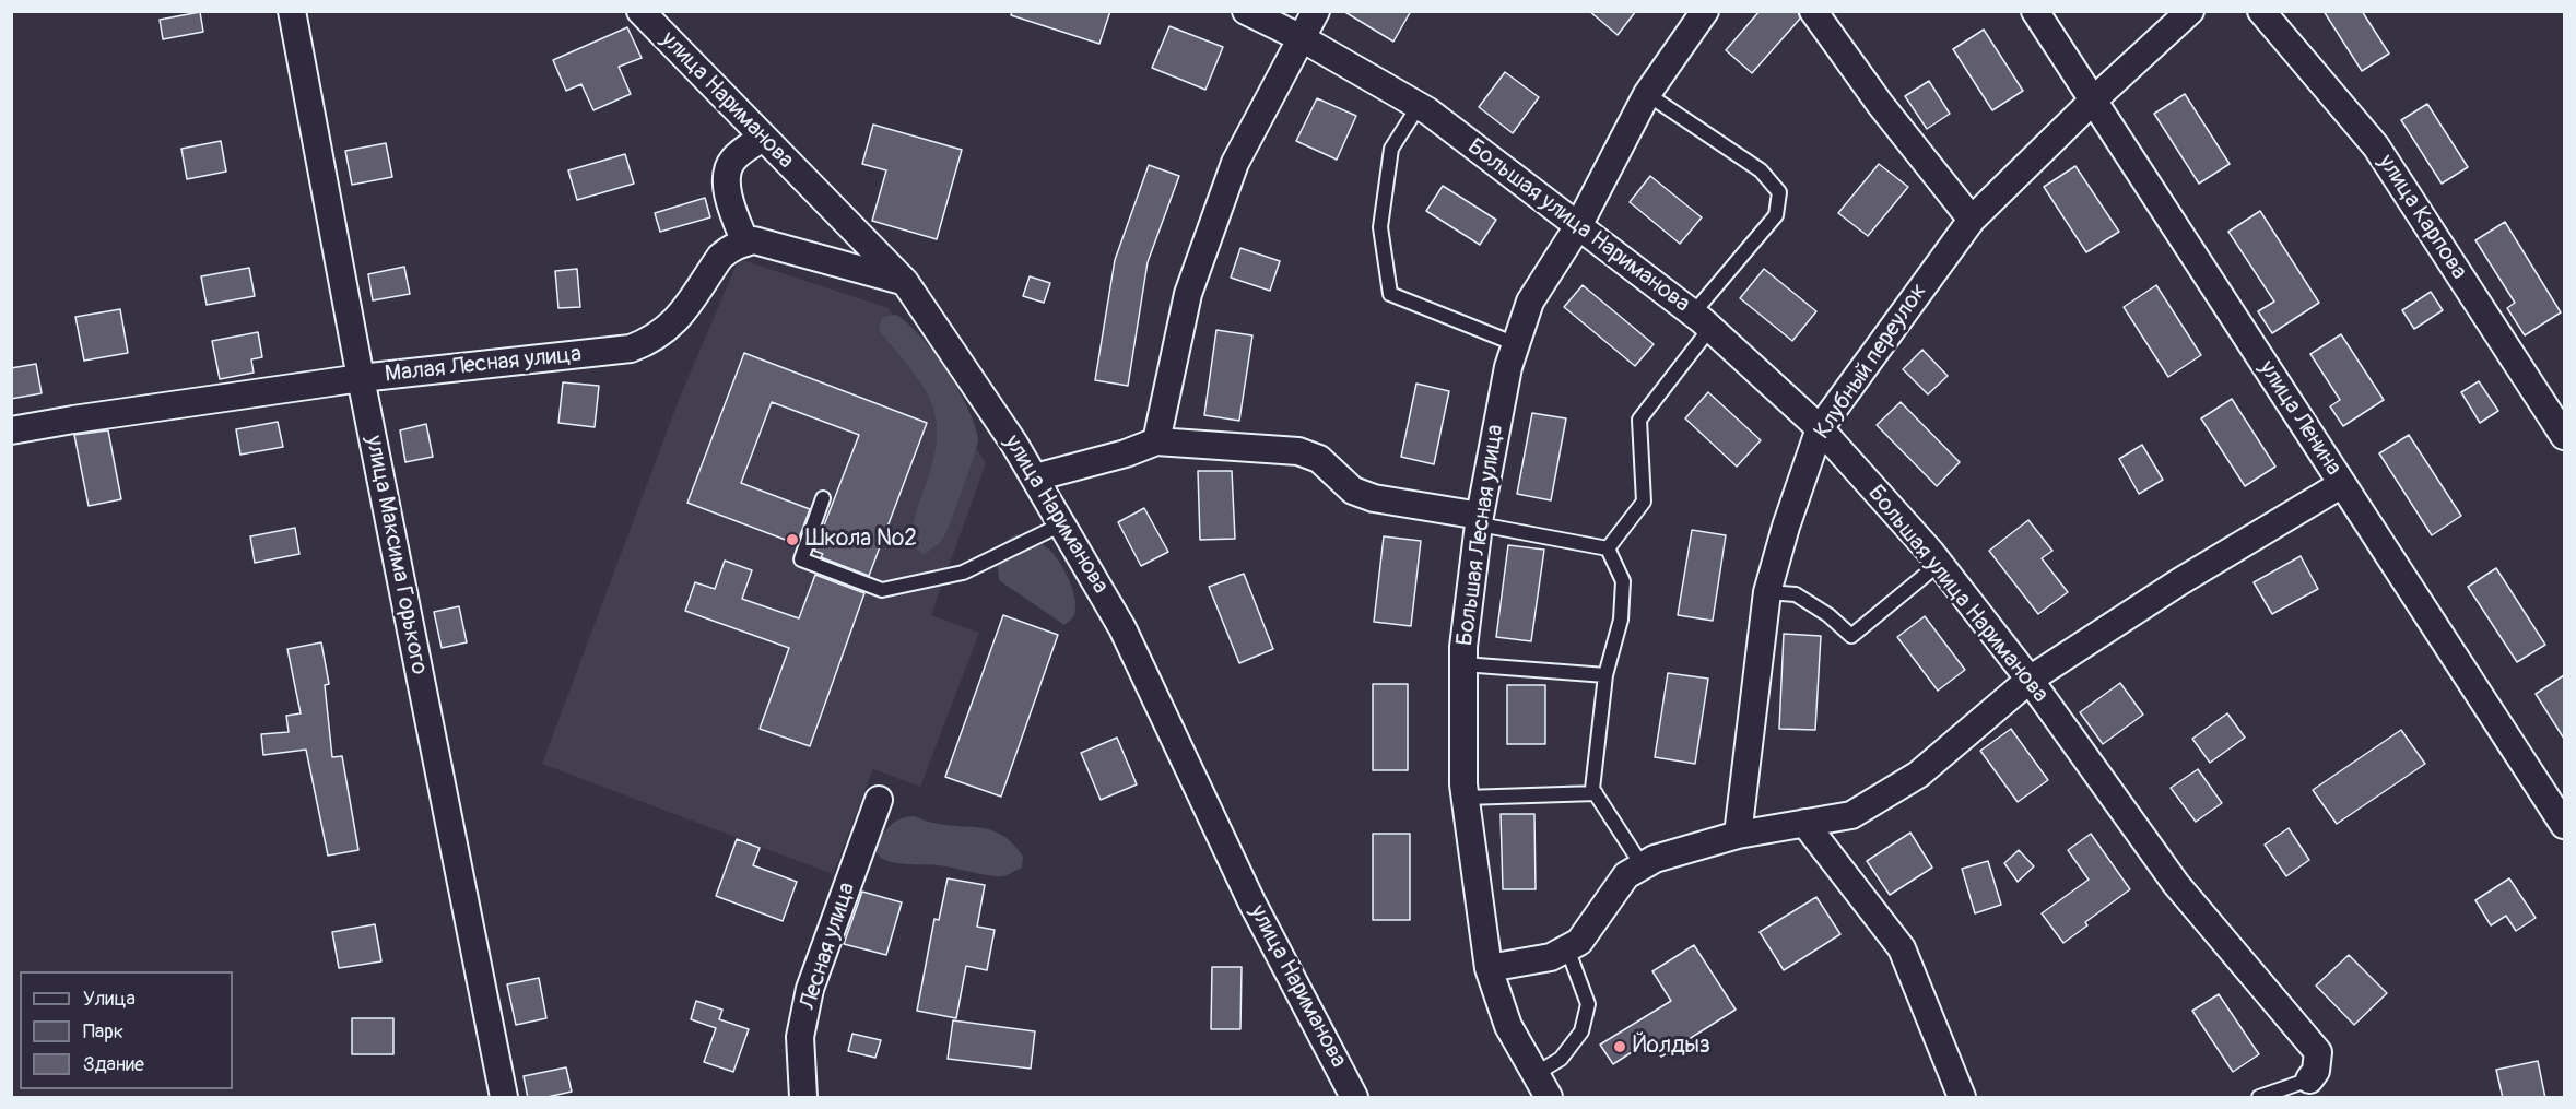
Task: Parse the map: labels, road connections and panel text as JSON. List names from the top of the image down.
{
  "streets": {
    "street": [
      "улица Нариманова",
      "улица Карпова",
      "Большая улица Нариманова",
      "Клубный переулок",
      "Малая Лесная улица",
      "улица Ленина",
      "Большая Лесная улица",
      "улица Максима Горького",
      "Лесная улица"
    ]
  },
  "crossings": [
    ["Большая улица Нариманова", "Клубный переулок"],
    ["Большая улица Нариманова", "Большая Лесная улица"],
    ["Клубный переулок", "улица Ленина"],
    ["Малая Лесная улица", "улица Максима Горького"]
  ],
  "places": ["Школа №2", "Йолдыз"],
  "legend": ["Улица", "Парк", "Здание"]
}
